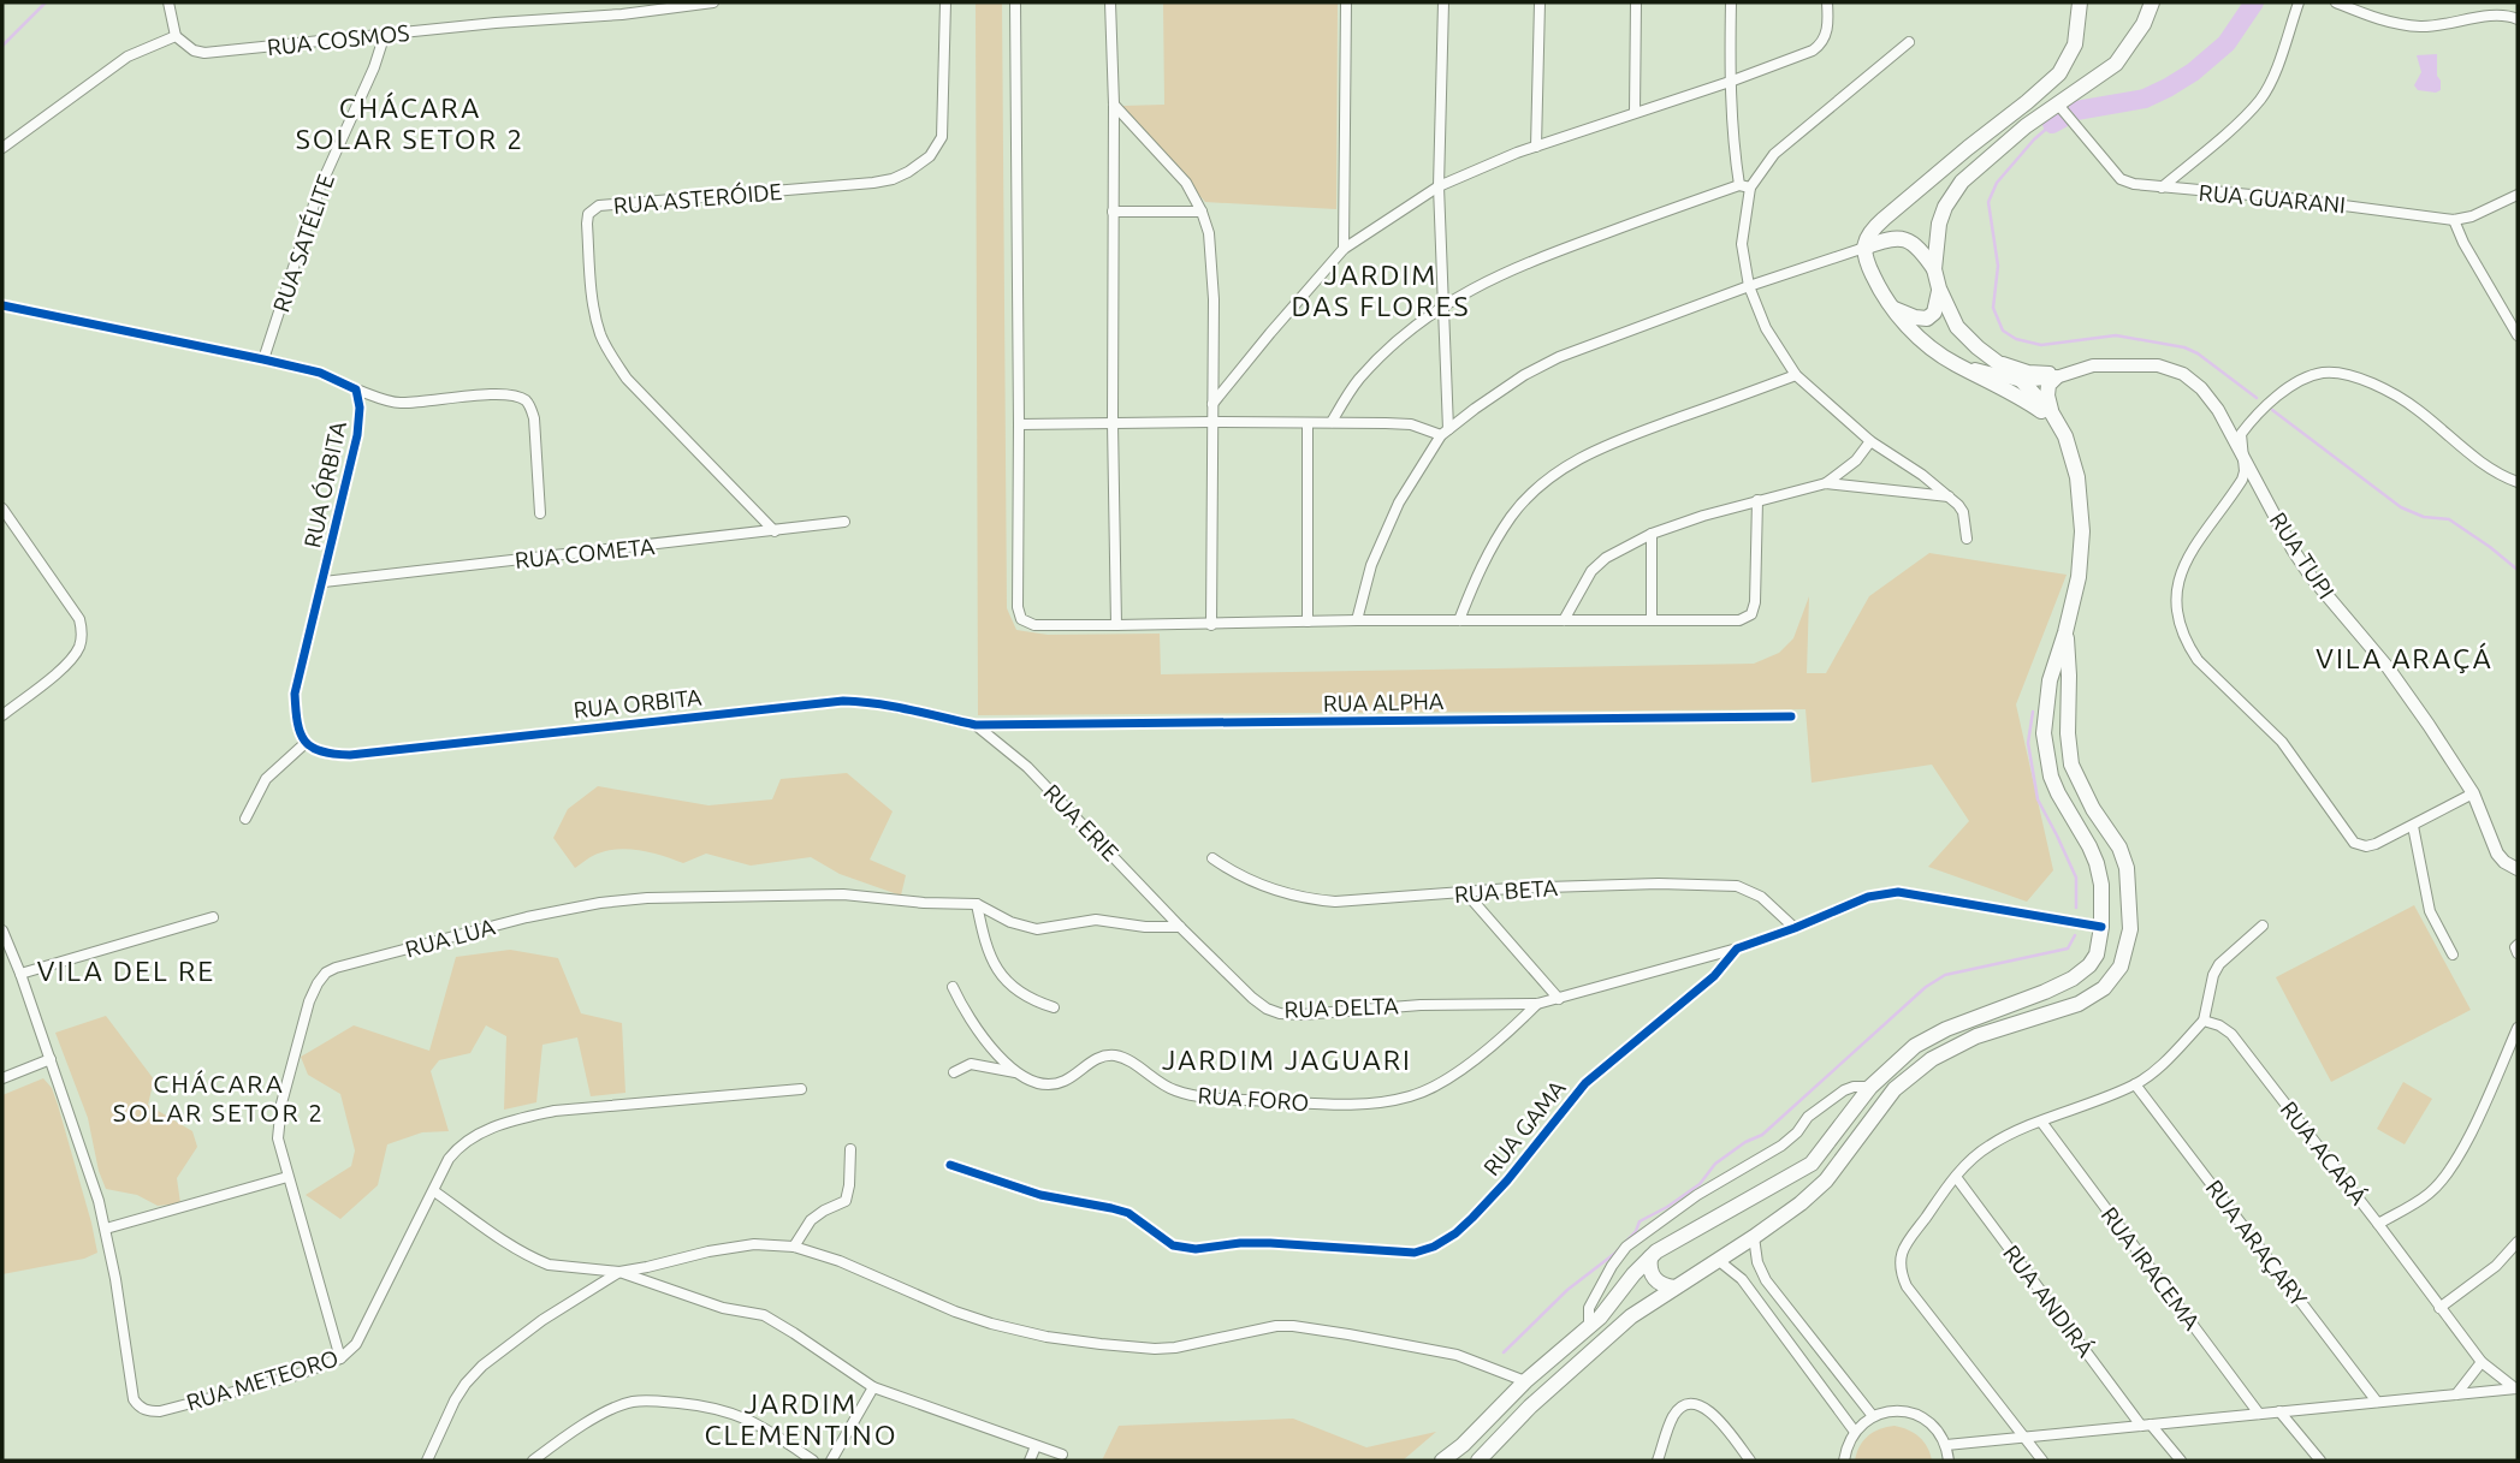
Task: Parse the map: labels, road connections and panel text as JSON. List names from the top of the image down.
{
  "streets": {
    "street": [
      "RUA COSMOS",
      "RUA ASTERÓIDE",
      "RUA GUARANI",
      "RUA SATÉLITE",
      "RUA ÓRBITA",
      "RUA COMETA",
      "RUA TUPI",
      "RUA ALPHA",
      "RUA ORBITA",
      "RUA ERIE",
      "RUA BETA",
      "RUA LUA",
      "RUA DELTA",
      "RUA FORO",
      "RUA GAMA",
      "RUA ACARÁ",
      "RUA ARAÇARY",
      "RUA IRACEMA",
      "RUA ANDIRÁ",
      "RUA METEORO"
    ]
  },
  "crossings": [
    ["RUA COSMOS", "RUA SATÉLITE"],
    ["RUA ASTERÓIDE", "RUA COMETA"],
    ["RUA ÓRBITA", "RUA COMETA"],
    ["RUA ÓRBITA", "RUA ORBITA"],
    ["RUA ALPHA", "RUA ORBITA"],
    ["RUA ALPHA", "RUA ERIE"],
    ["RUA ORBITA", "RUA ERIE"],
    ["RUA ERIE", "RUA DELTA"],
    ["RUA LUA", "RUA METEORO"],
    ["RUA DELTA", "RUA FORO"],
    ["RUA DELTA", "RUA GAMA"],
    ["RUA ACARÁ", "RUA ARAÇARY"],
    ["RUA ACARÁ", "RUA IRACEMA"],
    ["RUA ACARÁ", "RUA ANDIRÁ"]
  ],
  "districts": [
    "CHÁCARA SOLAR SETOR 2",
    "JARDIM DAS FLORES",
    "VILA ARAÇÁ",
    "VILA DEL RE",
    "JARDIM JAGUARI",
    "CHÁCARA SOLAR SETOR 2",
    "JARDIM CLEMENTINO"
  ]
}
